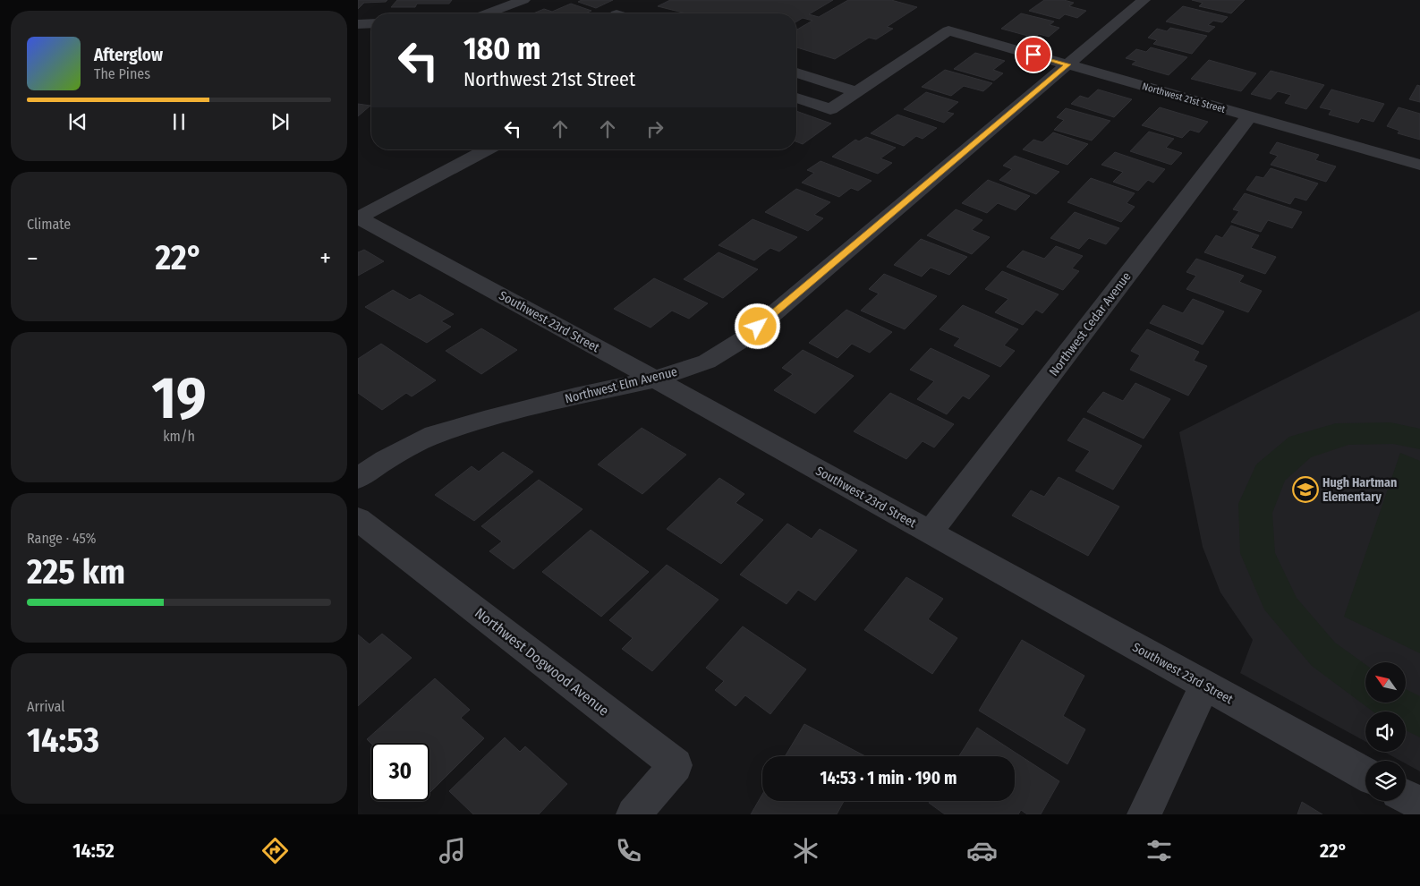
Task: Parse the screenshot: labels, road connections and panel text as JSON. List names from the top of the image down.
{
  "streets": {
    "street": [
      "Northwest 21st Street",
      "Southwest 23rd Street",
      "Northwest Cedar Avenue",
      "Northwest Elm Avenue",
      "Northwest Dogwood Avenue"
    ]
  },
  "crossings": [
    ["Northwest 21st Street", "Northwest Cedar Avenue"],
    ["Northwest 21st Street", "Northwest Elm Avenue"],
    ["Southwest 23rd Street", "Northwest Cedar Avenue"],
    ["Southwest 23rd Street", "Northwest Elm Avenue"]
  ],
  "places": {
    "school or university": ["Hugh Hartman Elementary"]
  },
  "north": "top left",
  "page": {
    "turn": ["180 m", "Northwest 21st Street"],
    "song": ["Afterglow", "The Pines"],
    "tile": [
      "Climate",
      ["19", "km/h"],
      ["Range · 45%", "225 km"],
      ["Arrival", "14:53"]
    ],
    "heat": ["−", "22°", "+"],
    "limit": "30",
    "trip": "14:53 · 1 min · 190 m",
    "tabs": ["14:52", "22°"]
  }
}
